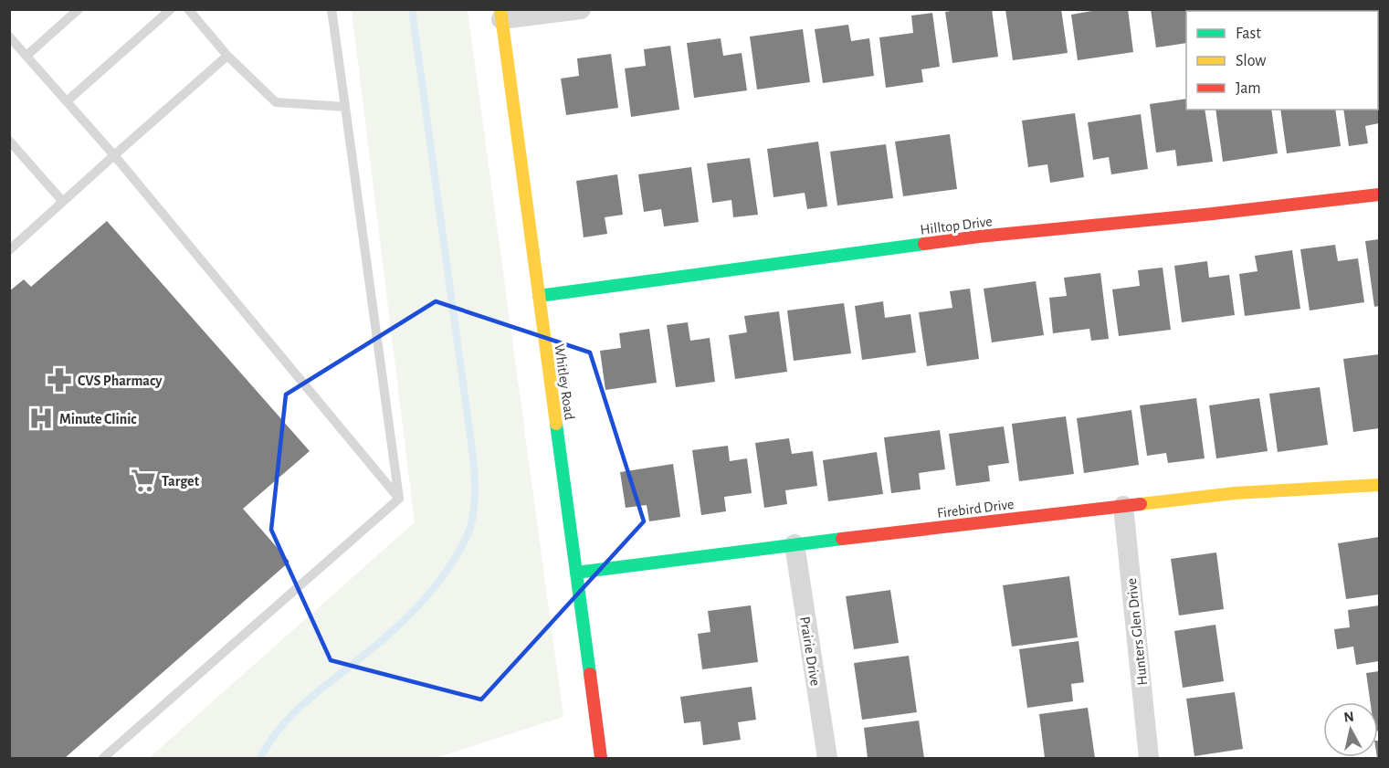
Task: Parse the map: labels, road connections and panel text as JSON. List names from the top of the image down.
{
  "streets": {
    "street": [
      "Hilltop Drive",
      "Whitley Road",
      "Firebird Drive",
      "Hunters Glen Drive",
      "Prairie Drive"
    ]
  },
  "crossings": [
    ["Hilltop Drive", "Whitley Road"],
    ["Whitley Road", "Firebird Drive"],
    ["Firebird Drive", "Hunters Glen Drive"],
    ["Firebird Drive", "Prairie Drive"]
  ],
  "places": {
    "pharmacy": ["CVS Pharmacy"],
    "hospital": ["Minute Clinic"],
    "supermarket": ["Target"]
  },
  "legend": ["Fast", "Slow", "Jam"],
  "north": "top"
}
